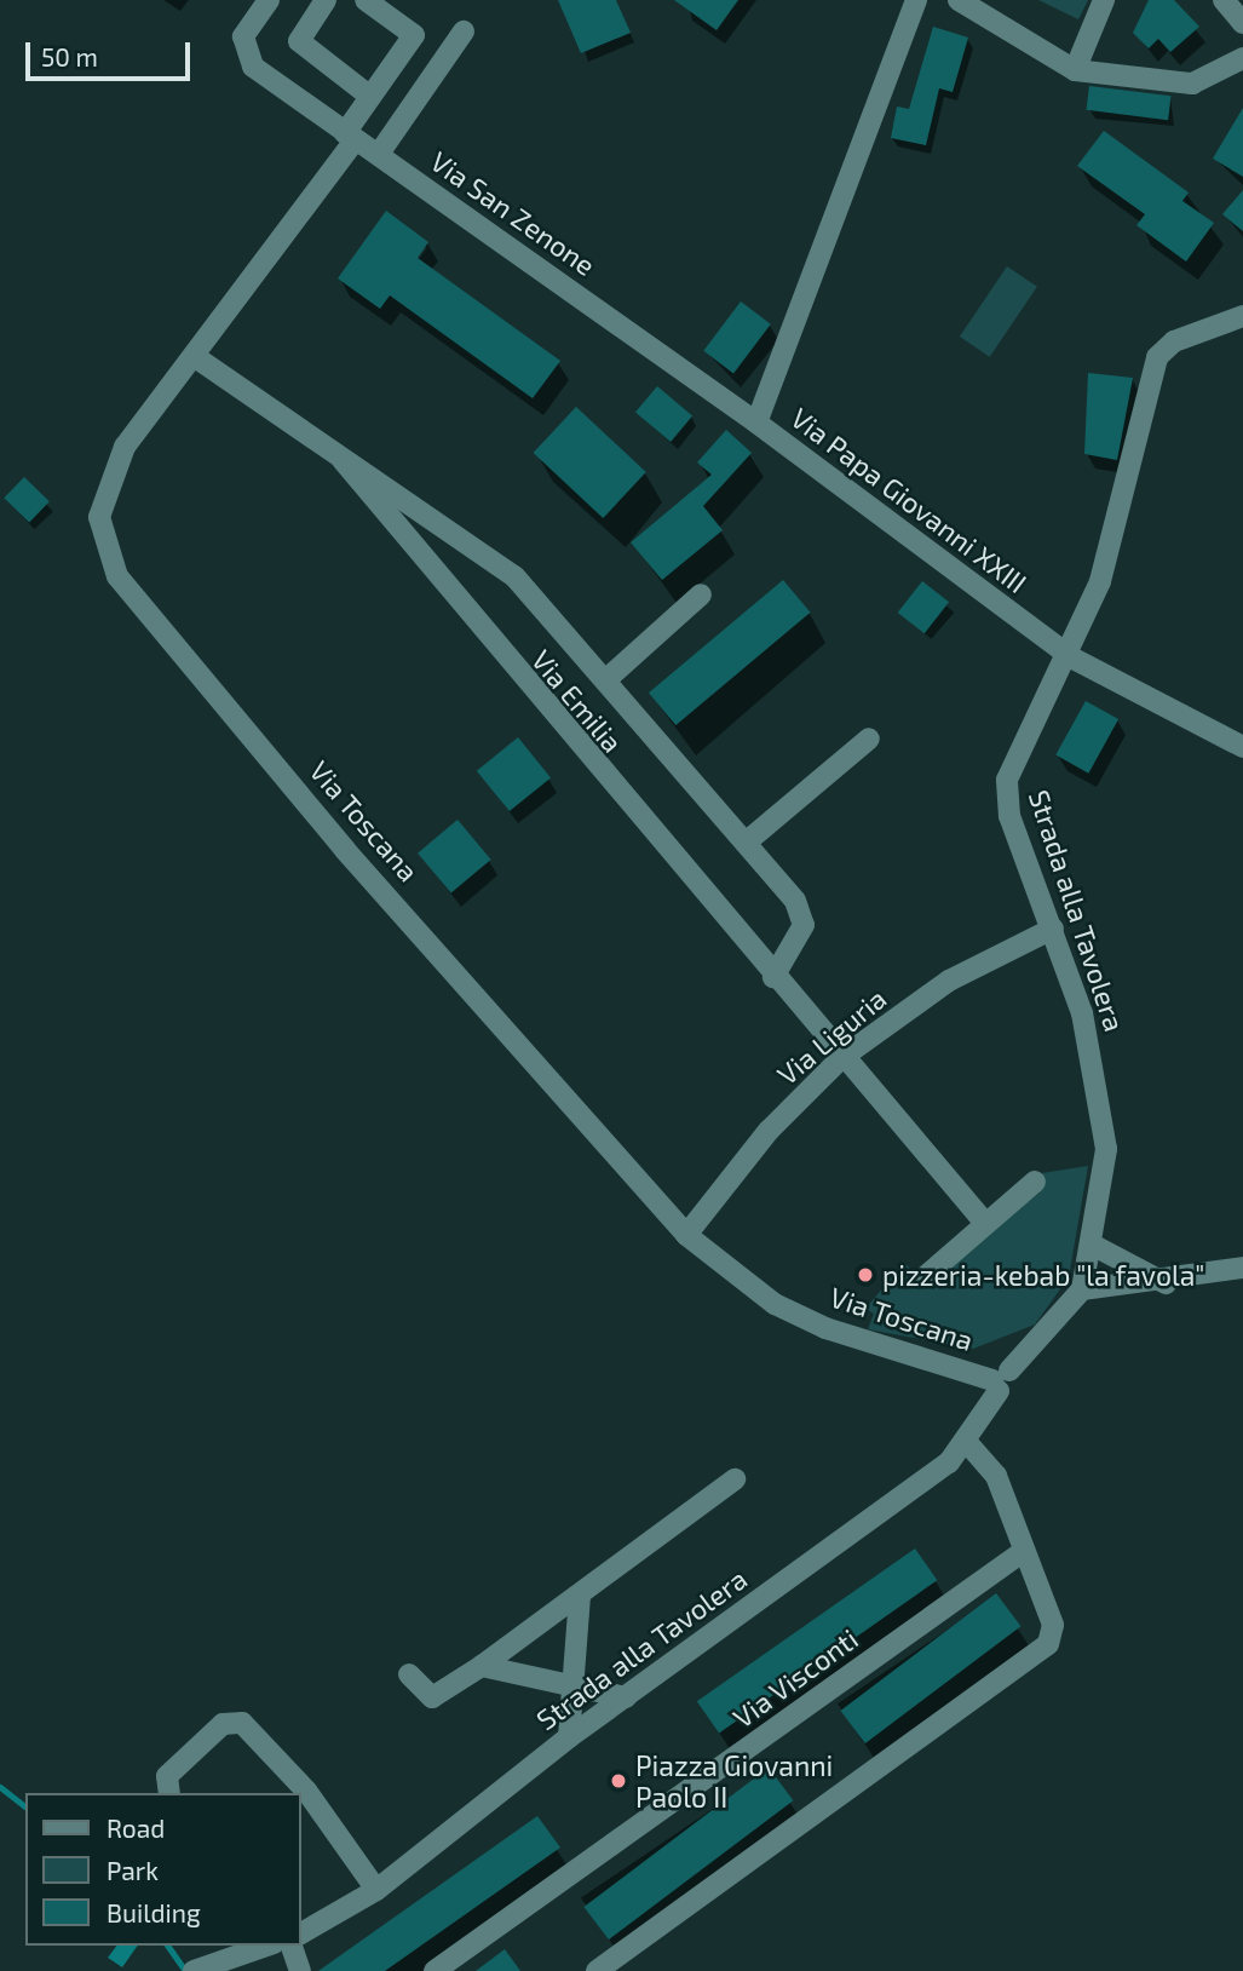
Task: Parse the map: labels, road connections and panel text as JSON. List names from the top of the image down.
{
  "streets": {
    "street": [
      "Via San Zenone",
      "Via Papa Giovanni XXIII",
      "Via Emilia",
      "Via Toscana",
      "Strada alla Tavolera",
      "Via Liguria",
      "Via Visconti"
    ]
  },
  "crossings": [
    ["Via San Zenone", "Via Papa Giovanni XXIII"],
    ["Via San Zenone", "Via Toscana"],
    ["Via Papa Giovanni XXIII", "Strada alla Tavolera"],
    ["Via Emilia", "Via Toscana"],
    ["Via Emilia", "Via Liguria"],
    ["Via Toscana", "Strada alla Tavolera"],
    ["Via Toscana", "Via Liguria"],
    ["Strada alla Tavolera", "Via Liguria"]
  ],
  "places": ["pizzeria-kebab \"la favola\"", "Piazza Giovanni Paolo II"],
  "legend": ["Road", "Park", "Building"],
  "scale_bar": "50 m"
}
